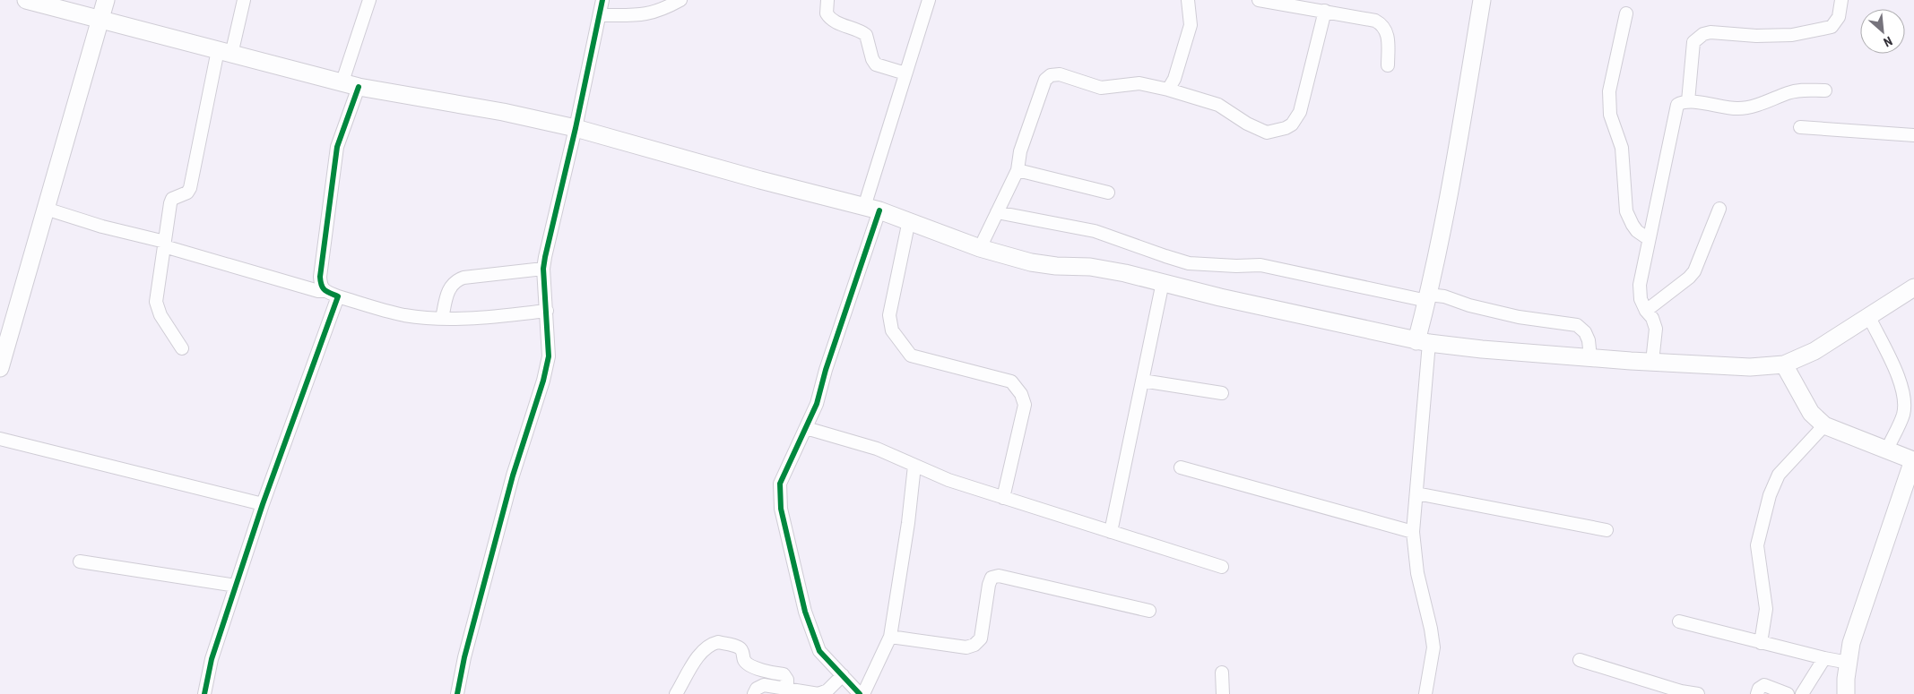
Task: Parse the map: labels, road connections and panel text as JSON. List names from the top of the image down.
{
  "north": "bottom right"
}
